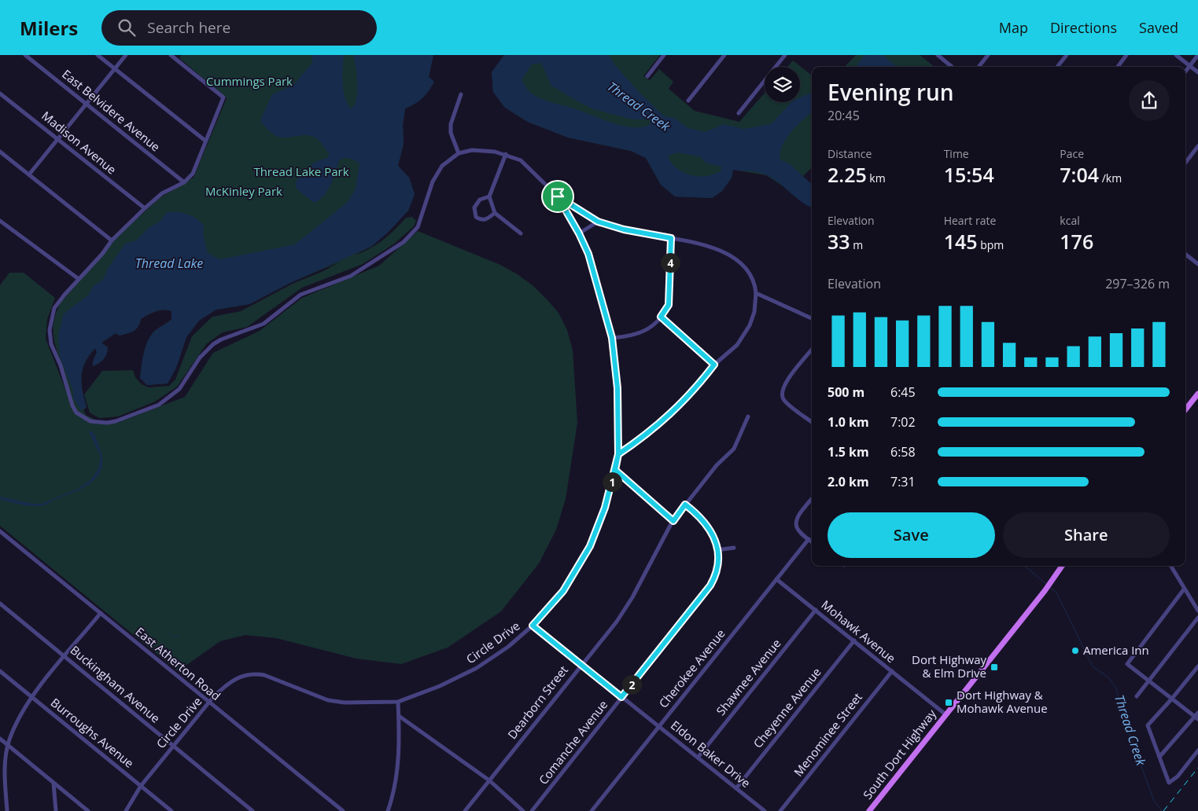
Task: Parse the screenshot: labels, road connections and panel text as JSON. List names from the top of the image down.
{
  "streets": {
    "main road": ["South Dort Highway"],
    "street": [
      "East Belvidere Avenue",
      "Madison Avenue",
      "Mohawk Avenue",
      "Circle Drive",
      "East Atherton Road",
      "Cherokee Avenue",
      "Shawnee Avenue",
      "Buckingham Avenue",
      "Dearborn Street",
      "Cheyenne Avenue",
      "Burroughs Avenue",
      "Menominee Street",
      "Comanche Avenue",
      "Eldon Baker Drive"
    ]
  },
  "crossings": [
    ["Mohawk Avenue", "Cherokee Avenue"],
    ["Mohawk Avenue", "Shawnee Avenue"],
    ["Mohawk Avenue", "Cheyenne Avenue"],
    ["Mohawk Avenue", "Menominee Street"],
    ["Mohawk Avenue", "South Dort Highway"],
    ["Circle Drive", "East Atherton Road"],
    ["Circle Drive", "Buckingham Avenue"],
    ["Circle Drive", "Burroughs Avenue"],
    ["Circle Drive", "Eldon Baker Drive"],
    ["Cherokee Avenue", "Eldon Baker Drive"],
    ["Shawnee Avenue", "Eldon Baker Drive"],
    ["Dearborn Street", "Comanche Avenue"],
    ["Dearborn Street", "Eldon Baker Drive"],
    ["Cheyenne Avenue", "Eldon Baker Drive"],
    ["Comanche Avenue", "Eldon Baker Drive"]
  ],
  "water": ["Thread Creek", "Thread Lake"],
  "parks": ["Cummings Park", "Thread Lake Park", "McKinley Park"],
  "places": {
    "other": ["America Inn"],
    "transit": ["Dort Highway & Elm Drive", "Dort Highway & Mohawk Avenue"]
  },
  "page": {
    "header": "Milers",
    "search": "Search here",
    "nav": ["Map", "Directions", "Saved"],
    "heading": ["Evening run", "20:45"],
    "stats": [
      ["Distance", "2.25 km"],
      ["Time", "15:54"],
      ["Pace", "7:04 /km"],
      ["Elevation", "33 m"],
      ["Heart rate", "145 bpm"],
      ["kcal", "176"]
    ],
    "pins": ["4", "1", "2"],
    "chart": ["Elevation", "297–326 m"],
    "list": [
      {
        "name": "500 m",
        "note": "6:45"
      },
      {
        "name": "1.0 km",
        "note": "7:02"
      },
      {
        "name": "1.5 km",
        "note": "6:58"
      },
      {
        "name": "2.0 km",
        "note": "7:31"
      }
    ],
    "buttons": ["Save", "Share"]
  }
}
